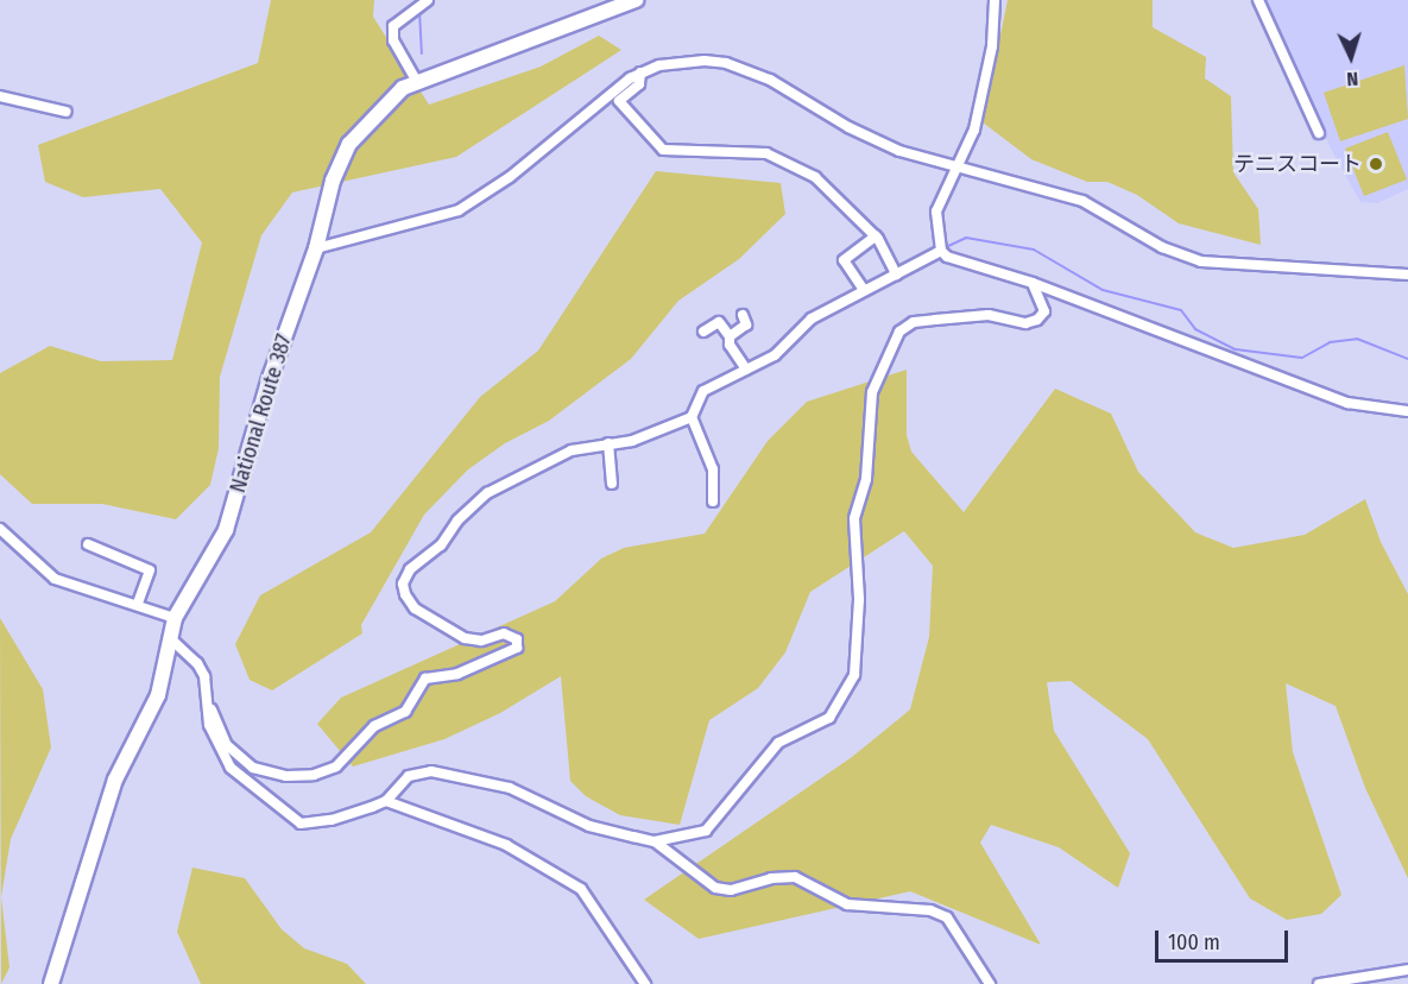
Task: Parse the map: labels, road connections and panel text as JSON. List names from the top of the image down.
{
  "streets": {
    "highway": ["National Route 387"]
  },
  "places": ["テニスコート"],
  "scale_bar": "100 m",
  "north": "bottom"
}
